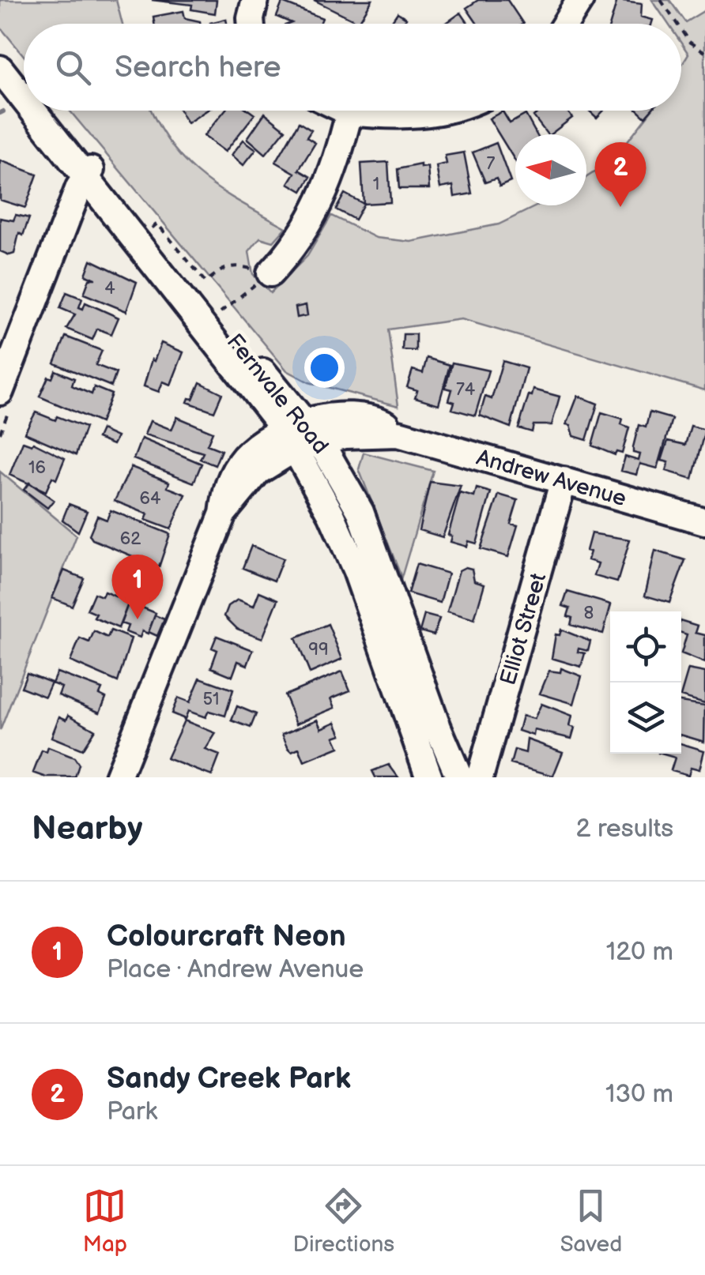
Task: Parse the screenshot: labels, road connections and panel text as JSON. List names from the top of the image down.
{
  "streets": {
    "street": ["Fernvale Road", "Andrew Avenue", "Elliot Street"]
  },
  "crossings": [
    ["Fernvale Road", "Andrew Avenue"],
    ["Andrew Avenue", "Elliot Street"]
  ],
  "house_numbers": [
    "7",
    "1",
    "4",
    "74",
    "16",
    "64",
    "62",
    "8",
    "99",
    "51"
  ],
  "north": "left",
  "page": {
    "search": "Search here",
    "pins": ["2", "1"],
    "heading": ["Nearby", "2 results"],
    "list": [
      {
        "mark": "1",
        "name": "Colourcraft Neon",
        "note": "Place · Andrew Avenue",
        "value": "120 m"
      },
      {
        "mark": "2",
        "name": "Sandy Creek Park",
        "note": "Park",
        "value": "130 m"
      }
    ],
    "nav": ["Map", "Directions", "Saved"]
  }
}
